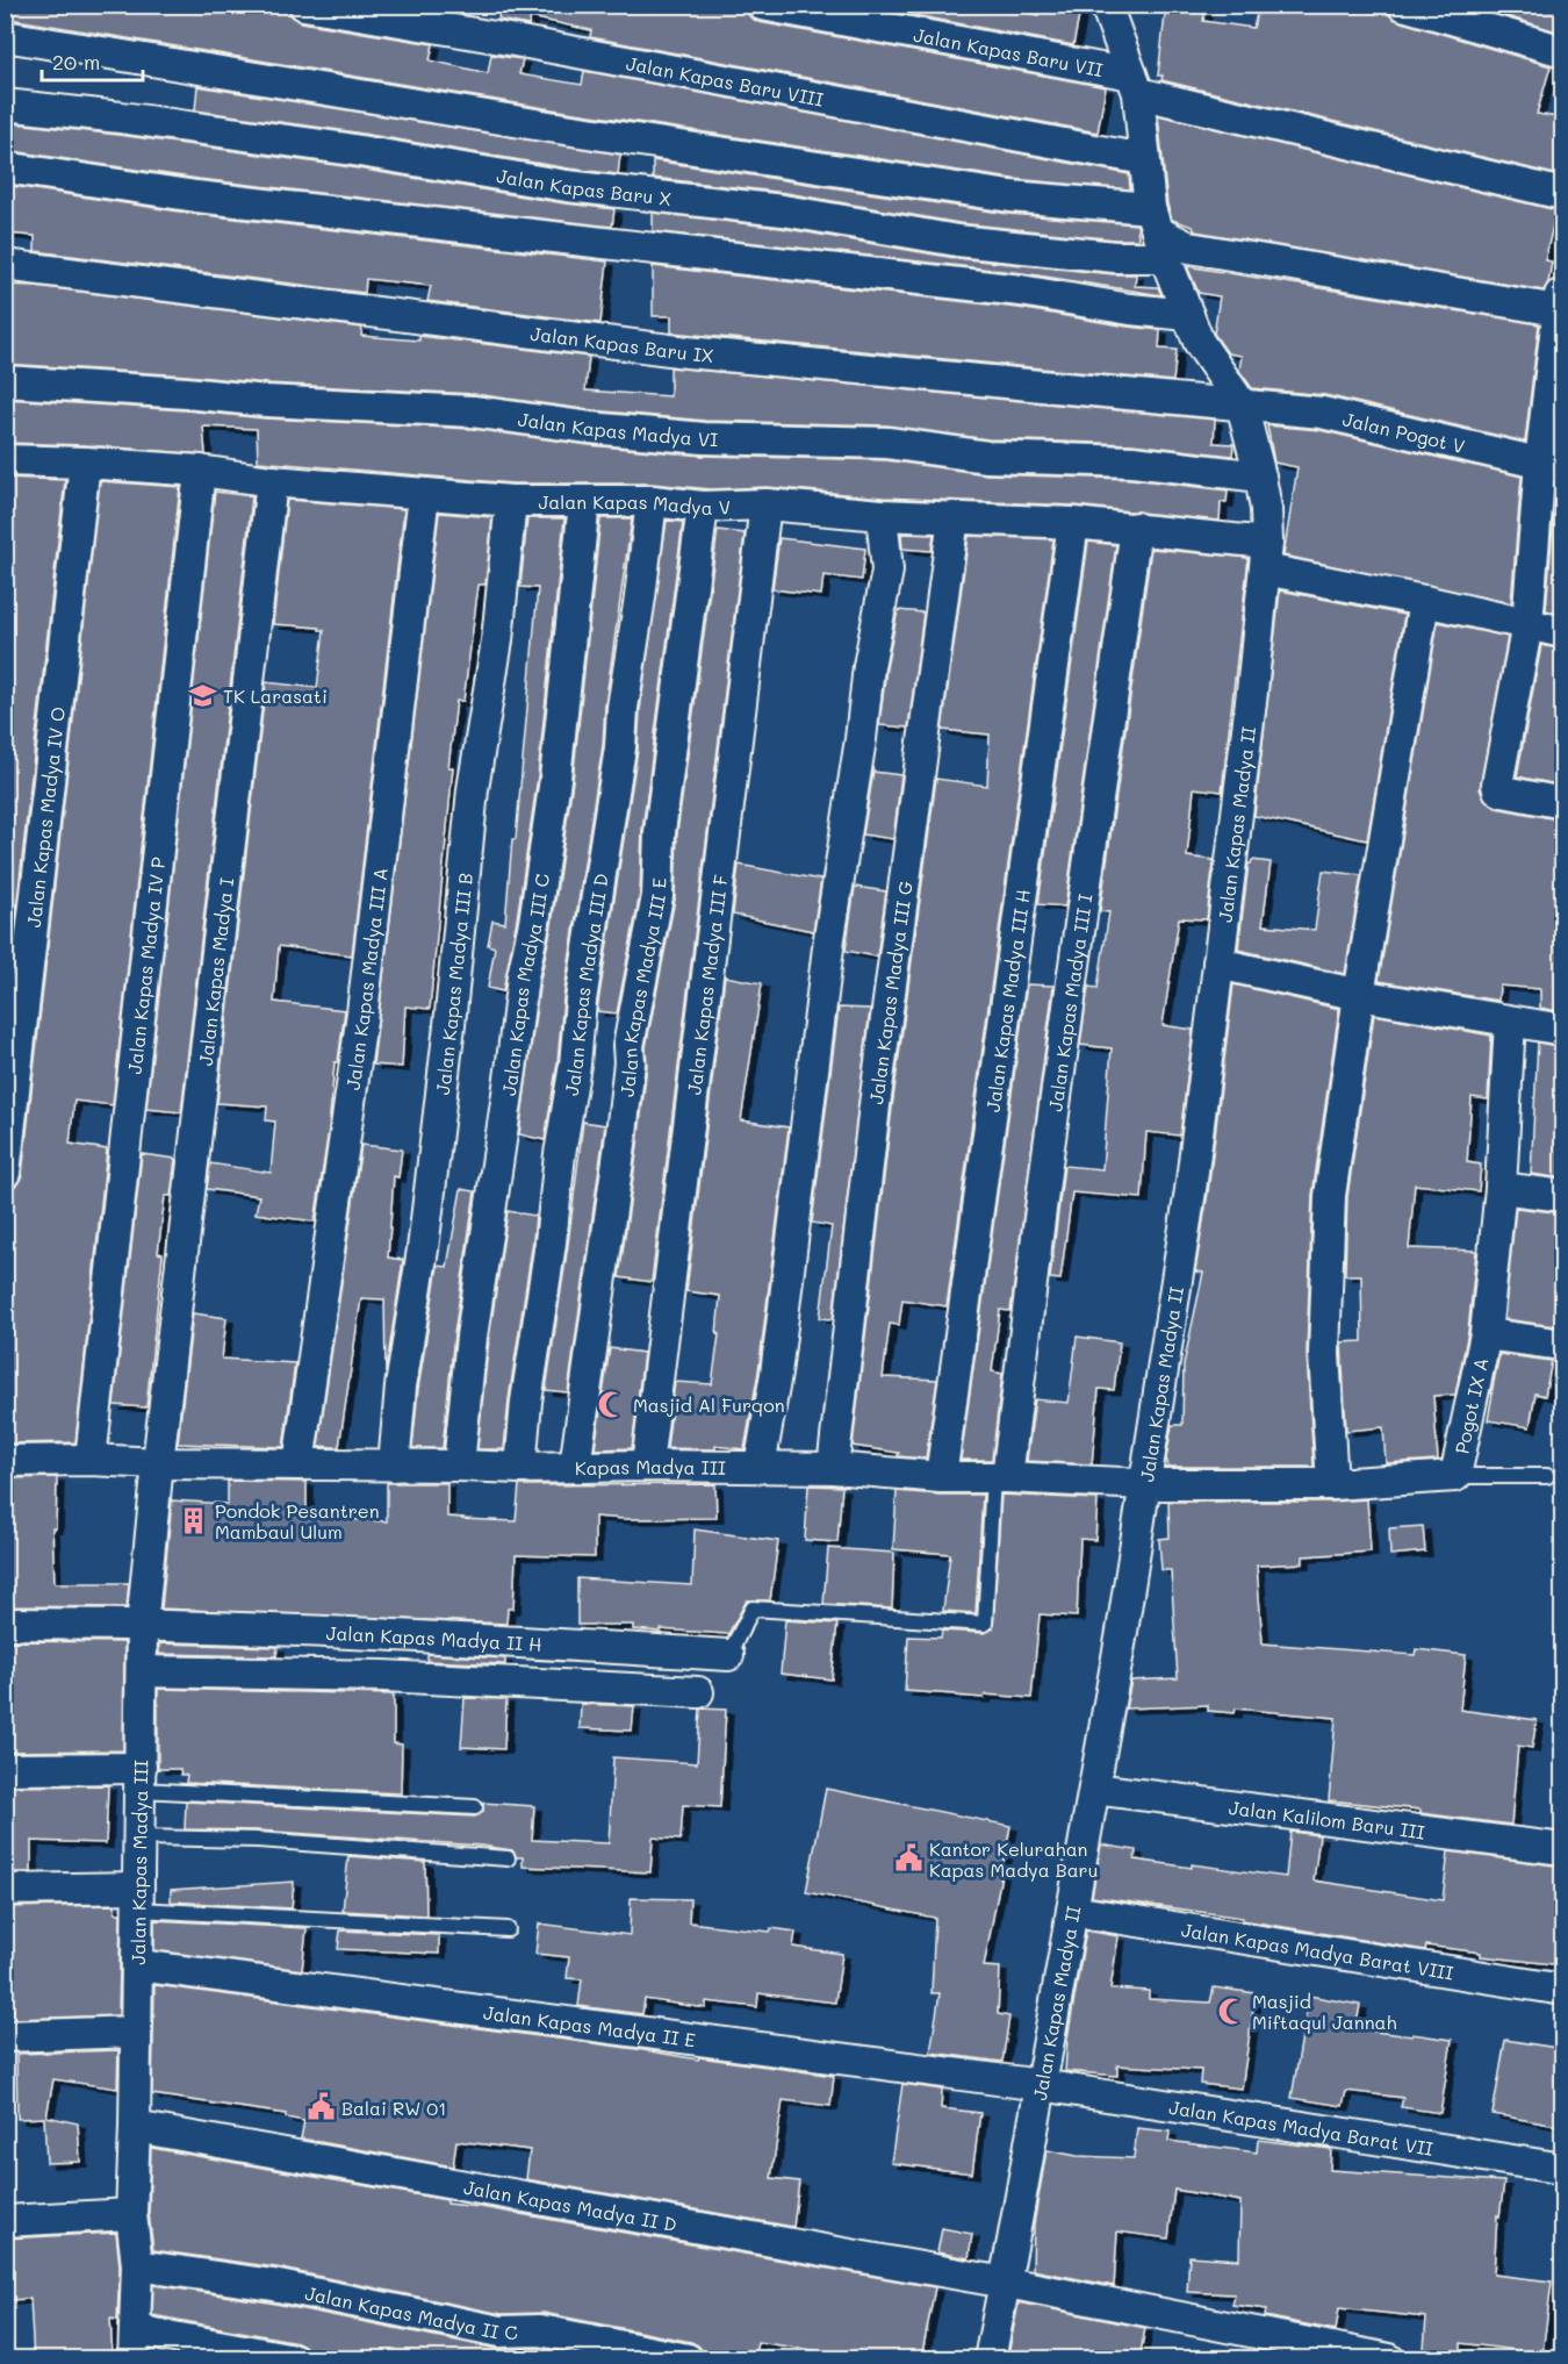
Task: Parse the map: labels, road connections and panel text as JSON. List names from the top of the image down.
{
  "streets": {
    "street": [
      "Jalan Kapas Baru VII",
      "Jalan Kapas Baru VIII",
      "Jalan Kapas Baru X",
      "Jalan Kapas Baru IX",
      "Jalan Kapas Madya VI",
      "Jalan Pogot V",
      "Jalan Kapas Madya V",
      "Jalan Kapas Madya IV O",
      "Jalan Kapas Madya II",
      "Jalan Kapas Madya IV P",
      "Jalan Kapas Madya I",
      "Jalan Kapas Madya III A",
      "Jalan Kapas Madya III B",
      "Jalan Kapas Madya III C",
      "Jalan Kapas Madya III D",
      "Jalan Kapas Madya III F",
      "Jalan Kapas Madya III E",
      "Jalan Kapas Madya III G",
      "Jalan Kapas Madya III H",
      "Jalan Kapas Madya III I",
      "Pogot IX A",
      "Kapas Madya III",
      "Jalan Kapas Madya II H",
      "Jalan Kalilom Baru III",
      "Jalan Kapas Madya III",
      "Jalan Kapas Madya Barat VIII",
      "Jalan Kapas Madya II E",
      "Jalan Kapas Madya Barat VII",
      "Jalan Kapas Madya II D",
      "Jalan Kapas Madya II C"
    ]
  },
  "crossings": [
    ["Jalan Kapas Baru VII", "Jalan Kapas Madya II"],
    ["Jalan Kapas Baru VIII", "Jalan Kapas Madya II"],
    ["Jalan Kapas Baru X", "Jalan Kapas Madya II"],
    ["Jalan Kapas Baru IX", "Jalan Pogot V"],
    ["Jalan Kapas Baru IX", "Jalan Kapas Madya II"],
    ["Jalan Kapas Madya VI", "Jalan Kapas Madya II"],
    ["Jalan Pogot V", "Jalan Kapas Madya II"],
    ["Jalan Kapas Madya V", "Jalan Kapas Madya IV O"],
    ["Jalan Kapas Madya V", "Jalan Kapas Madya II"],
    ["Jalan Kapas Madya V", "Jalan Kapas Madya IV P"],
    ["Jalan Kapas Madya V", "Jalan Kapas Madya I"],
    ["Jalan Kapas Madya V", "Jalan Kapas Madya III A"],
    ["Jalan Kapas Madya V", "Jalan Kapas Madya III B"],
    ["Jalan Kapas Madya V", "Jalan Kapas Madya III C"],
    ["Jalan Kapas Madya V", "Jalan Kapas Madya III D"],
    ["Jalan Kapas Madya V", "Jalan Kapas Madya III F"],
    ["Jalan Kapas Madya V", "Jalan Kapas Madya III E"],
    ["Jalan Kapas Madya V", "Jalan Kapas Madya III G"],
    ["Jalan Kapas Madya V", "Jalan Kapas Madya III H"],
    ["Jalan Kapas Madya V", "Jalan Kapas Madya III I"],
    ["Jalan Kapas Madya II", "Pogot IX A"],
    ["Jalan Kapas Madya II", "Kapas Madya III"],
    ["Jalan Kapas Madya II", "Jalan Kalilom Baru III"],
    ["Jalan Kapas Madya II", "Jalan Kapas Madya Barat VIII"],
    ["Jalan Kapas Madya II", "Jalan Kapas Madya II E"],
    ["Jalan Kapas Madya II", "Jalan Kapas Madya Barat VII"],
    ["Jalan Kapas Madya II", "Jalan Kapas Madya II D"],
    ["Jalan Kapas Madya IV P", "Kapas Madya III"],
    ["Jalan Kapas Madya I", "Kapas Madya III"],
    ["Jalan Kapas Madya I", "Jalan Kapas Madya III"],
    ["Jalan Kapas Madya III A", "Kapas Madya III"],
    ["Jalan Kapas Madya III B", "Kapas Madya III"],
    ["Jalan Kapas Madya III C", "Kapas Madya III"],
    ["Jalan Kapas Madya III D", "Kapas Madya III"],
    ["Jalan Kapas Madya III F", "Kapas Madya III"],
    ["Jalan Kapas Madya III E", "Kapas Madya III"],
    ["Jalan Kapas Madya III G", "Kapas Madya III"],
    ["Jalan Kapas Madya III H", "Kapas Madya III"],
    ["Jalan Kapas Madya III I", "Kapas Madya III"],
    ["Pogot IX A", "Kapas Madya III"],
    ["Kapas Madya III", "Jalan Kapas Madya III"],
    ["Jalan Kapas Madya II H", "Jalan Kapas Madya III"],
    ["Jalan Kapas Madya III", "Jalan Kapas Madya II E"],
    ["Jalan Kapas Madya III", "Jalan Kapas Madya II D"],
    ["Jalan Kapas Madya III", "Jalan Kapas Madya II C"],
    ["Jalan Kapas Madya II E", "Jalan Kapas Madya Barat VII"]
  ],
  "places": {
    "school or university": ["TK Larasati"],
    "mosque": ["Masjid Al Furqon", "Masjid Miftaqul Jannah"],
    "building": ["Pondok Pesantren Mambaul Ulum"],
    "public building": ["Kantor Kelurahan Kapas Madya Baru", "Balai RW 01"]
  },
  "scale_bar": "20 m"
}
